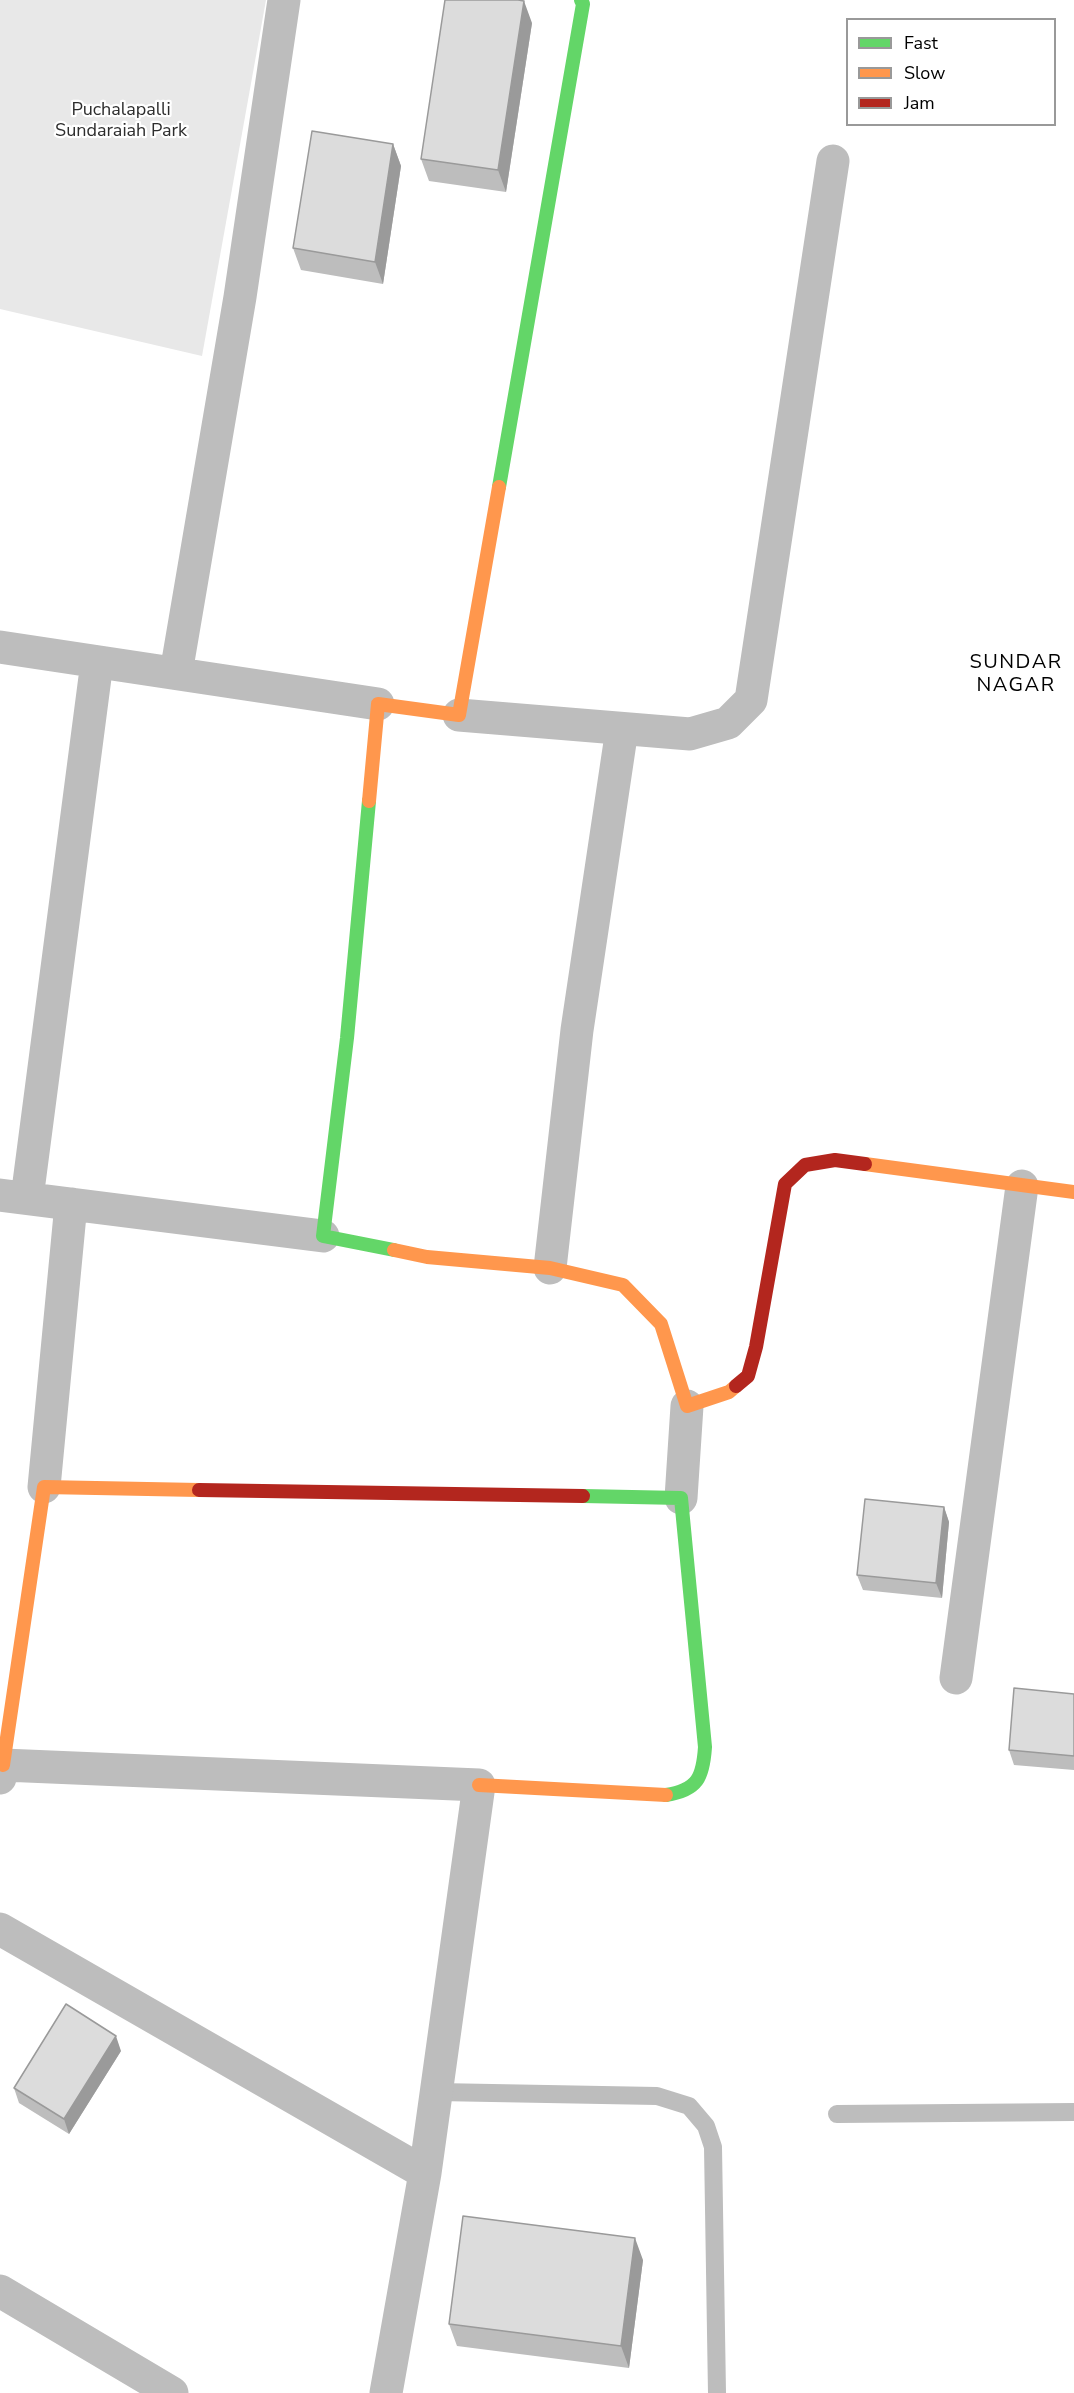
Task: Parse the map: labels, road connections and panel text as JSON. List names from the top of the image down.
{
  "districts": ["SUNDAR NAGAR"],
  "parks": ["Puchalapalli Sundaraiah Park"],
  "legend": ["Fast", "Slow", "Jam"]
}
